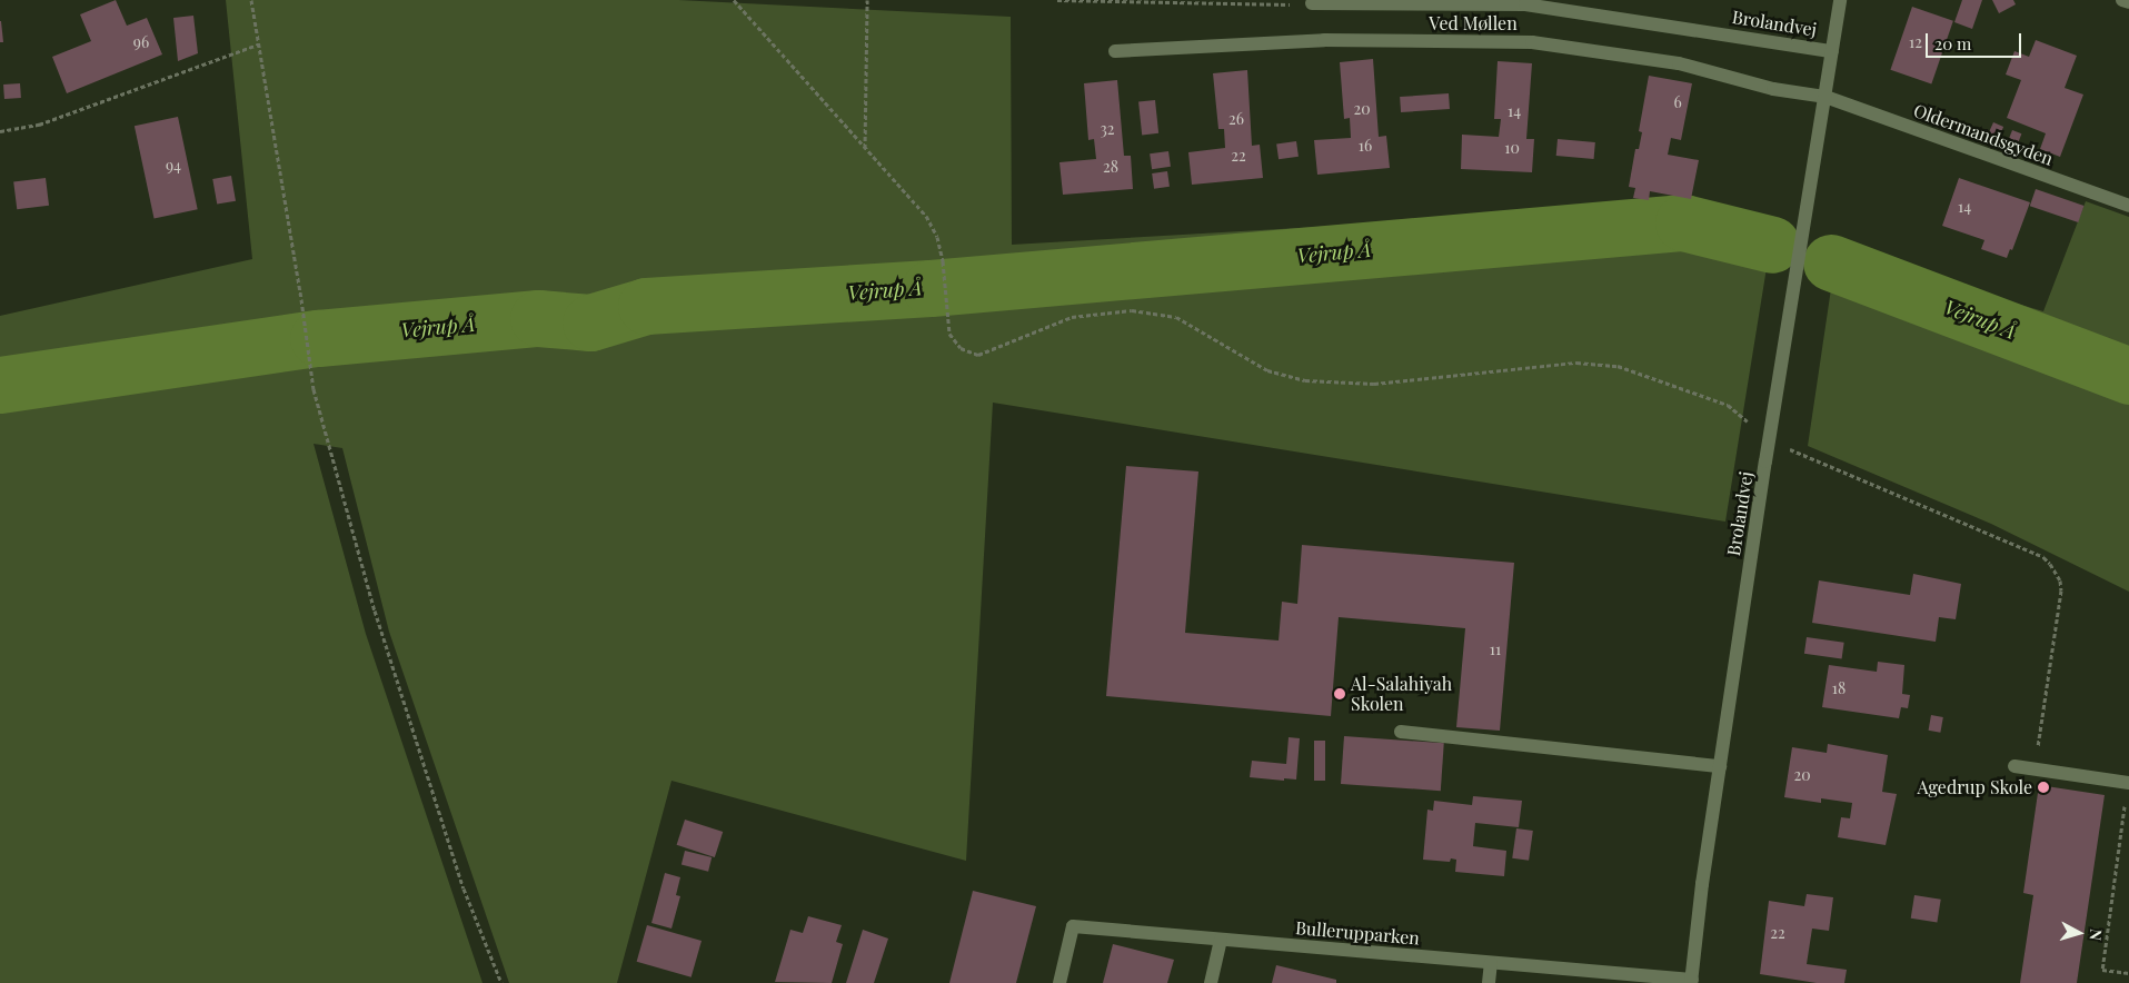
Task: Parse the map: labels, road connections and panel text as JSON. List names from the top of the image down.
{
  "streets": {
    "street": [
      "Ved Møllen",
      "Brolandvej",
      "Oldermandsgyden",
      "Bullerupparken"
    ]
  },
  "crossings": [
    ["Ved Møllen", "Brolandvej"],
    ["Ved Møllen", "Oldermandsgyden"],
    ["Brolandvej", "Oldermandsgyden"],
    ["Brolandvej", "Bullerupparken"]
  ],
  "water": ["Vejrup Å"],
  "places": ["Al-Salahiyah Skolen", "Agedrup Skole"],
  "house_numbers": [
    "96",
    "12",
    "6",
    "20",
    "14",
    "26",
    "32",
    "16",
    "10",
    "22",
    "94",
    "28",
    "14",
    "11",
    "18",
    "20",
    "22"
  ],
  "scale_bar": "20 m",
  "north": "right"
}
